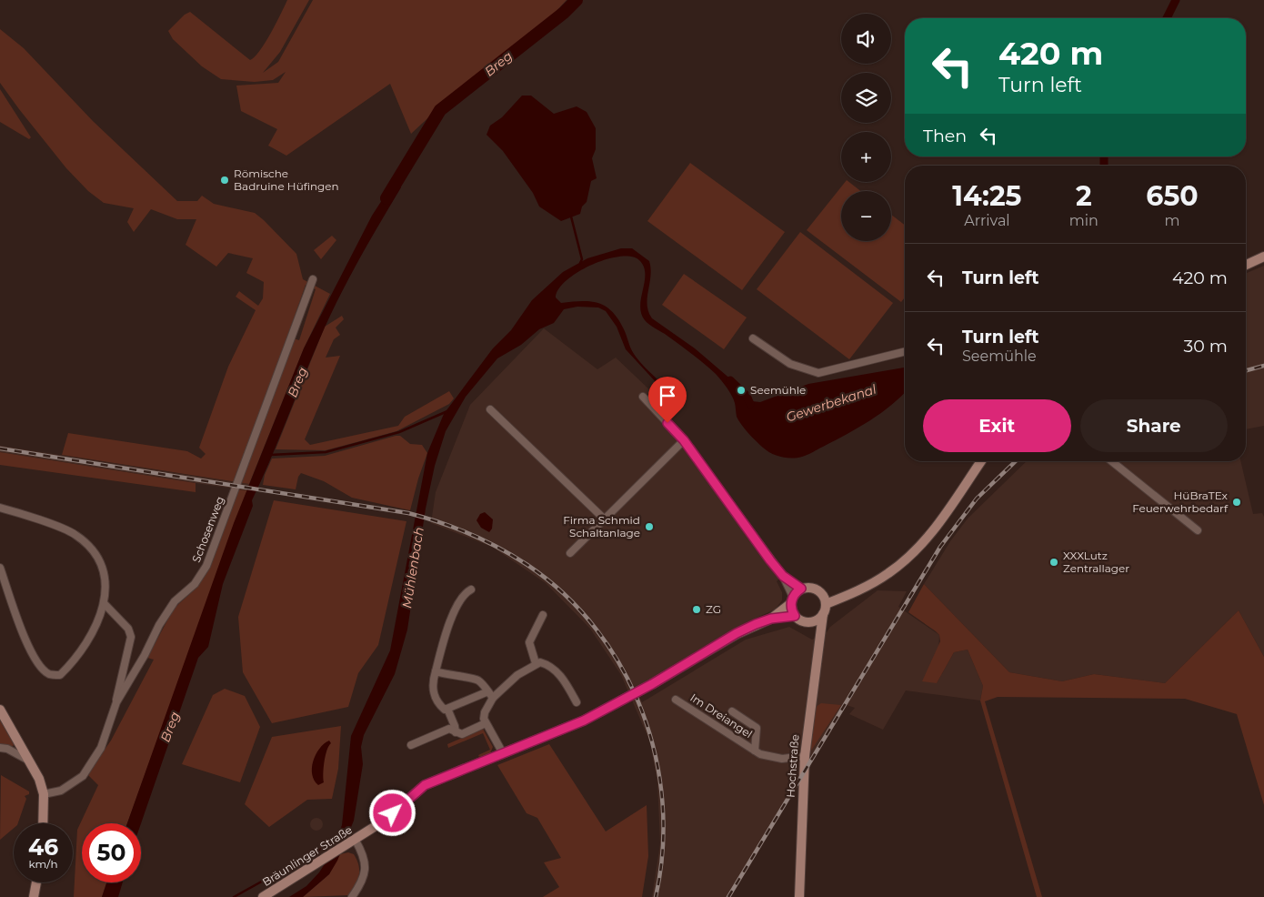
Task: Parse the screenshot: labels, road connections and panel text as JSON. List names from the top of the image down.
{
  "streets": {
    "main road": ["Hochstraße", "Bräunlinger Straße"],
    "street": ["Schosenweg", "Im Dreiangel"]
  },
  "crossings": [
    ["Im Dreiangel", "Hochstraße"],
    ["Hochstraße", "Bräunlinger Straße"]
  ],
  "water": ["Breg", "Gewerbekanal", "Mühlenbach"],
  "places": [
    "Römische Badruine Hüfingen",
    "Seemühle",
    "HüBraTEx Feuerwehrbedarf",
    "Firma Schmid Schaltanlage",
    "XXXLutz Zentrallager",
    "ZG"
  ],
  "page": {
    "map_buttons": ["+", "−"],
    "turn": ["420 m", "Turn left"],
    "then": "Then",
    "eta": [
      "14:25",
      "Arrival",
      "2",
      "min",
      "650",
      "m"
    ],
    "list": [
      {
        "name": "Turn left",
        "value": "420 m"
      },
      {
        "name": "Turn left",
        "note": "Seemühle",
        "value": "30 m"
      }
    ],
    "buttons": ["Exit", "Share"],
    "speed": "46 km/h",
    "limit": "50"
  }
}
